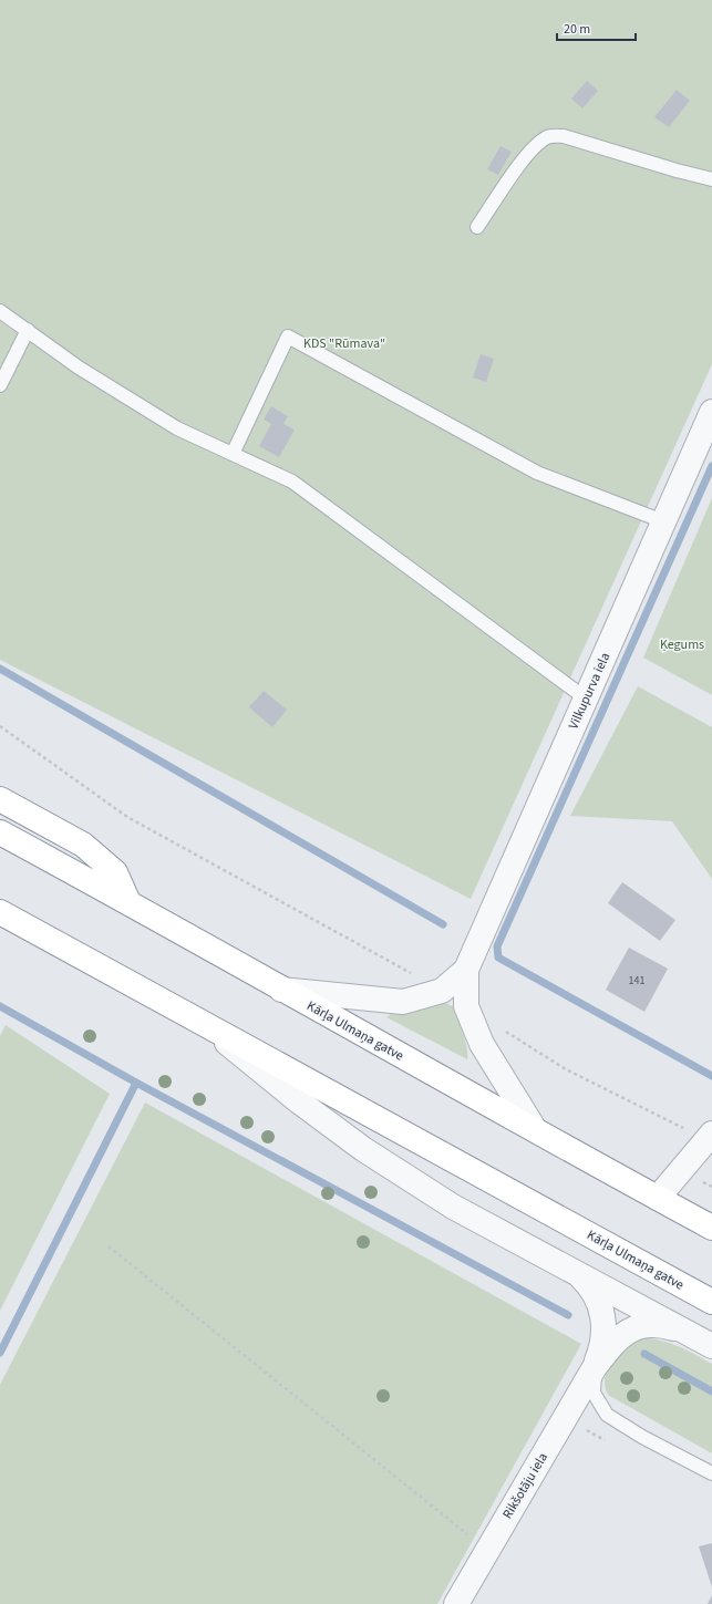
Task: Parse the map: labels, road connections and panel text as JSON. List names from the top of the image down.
{
  "streets": {
    "highway": ["Kārļa Ulmaņa gatve"],
    "street": ["Vilkupurva iela", "Rikšotāju iela"]
  },
  "parks": ["KDS \"Rūmava\"", "Ķegums"],
  "house_numbers": ["141"],
  "scale_bar": "20 m"
}
